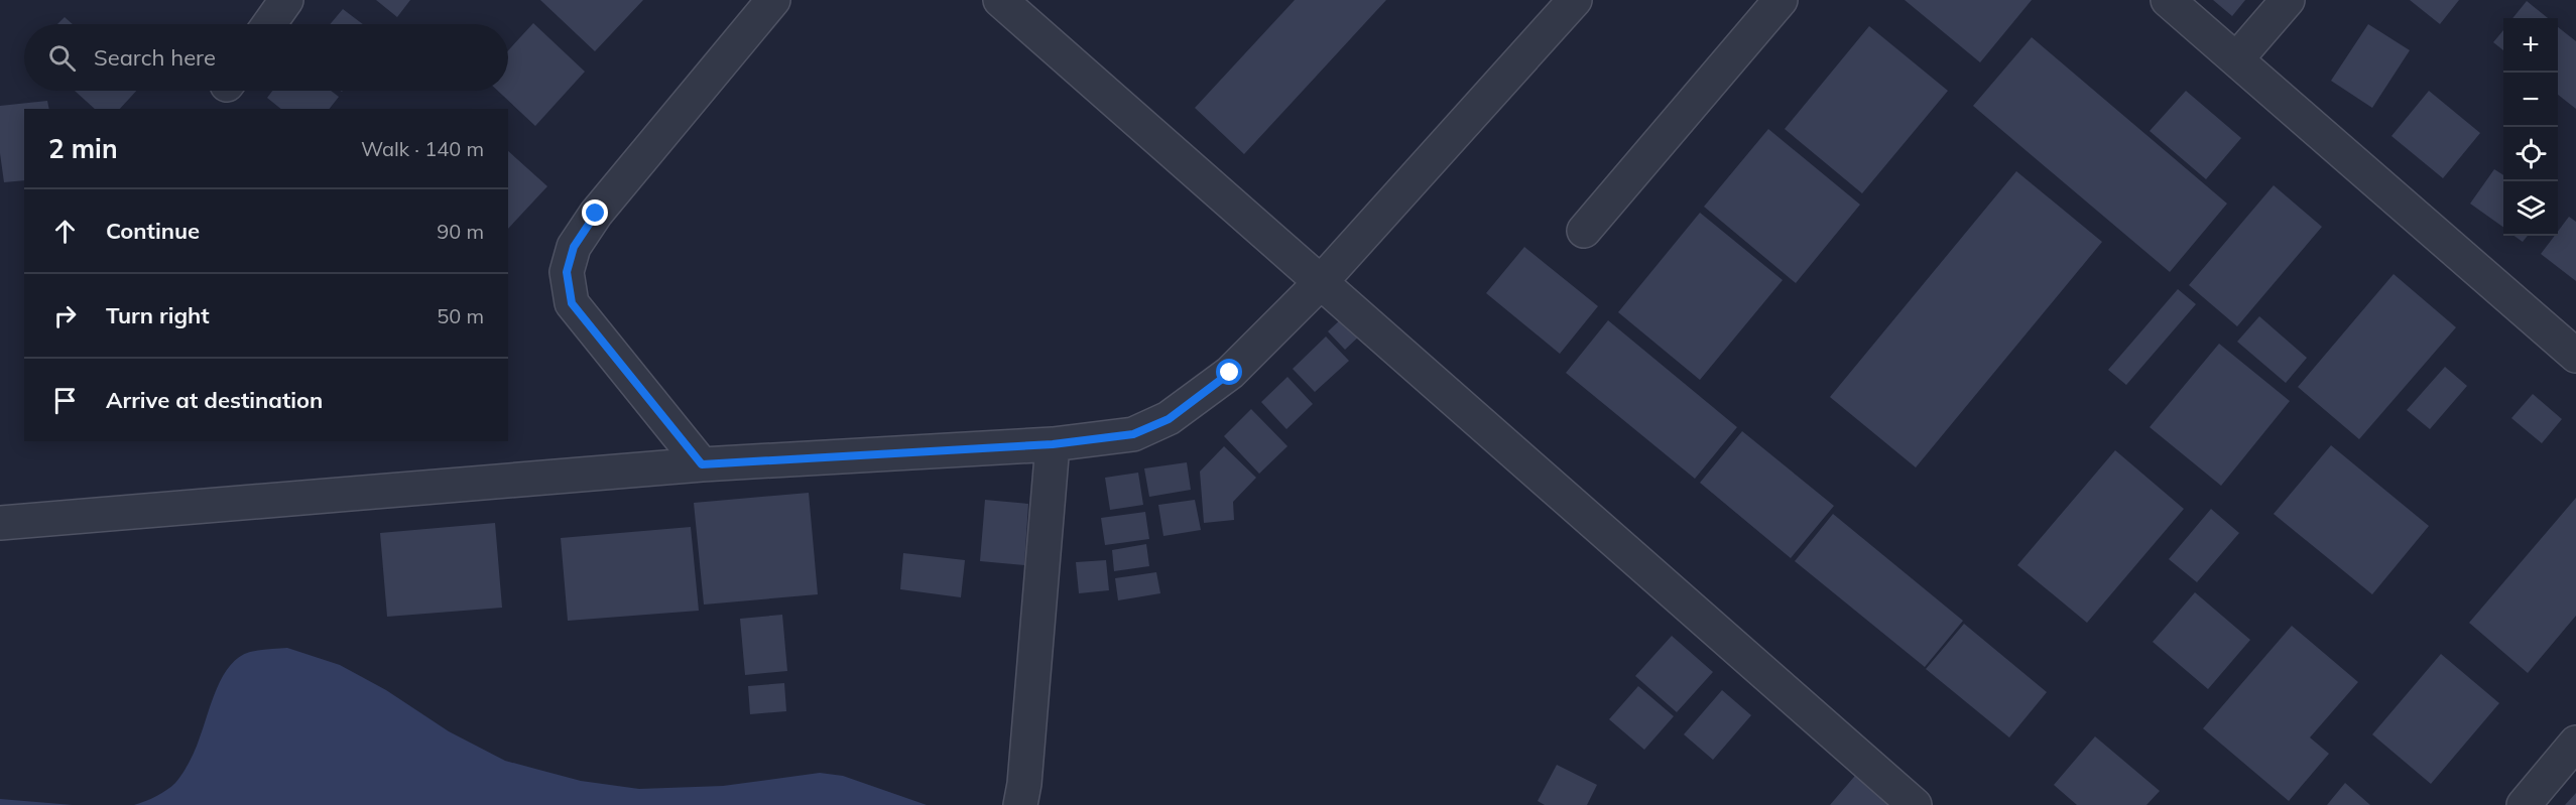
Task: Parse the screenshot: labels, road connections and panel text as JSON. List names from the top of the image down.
{
  "page": {
    "map_buttons": ["+", "−"],
    "search": "Search here",
    "heading": ["2 min", "Walk · 140 m"],
    "list": [
      ["Continue", "90 m"],
      ["Turn right", "50 m"],
      "Arrive at destination"
    ]
  }
}
